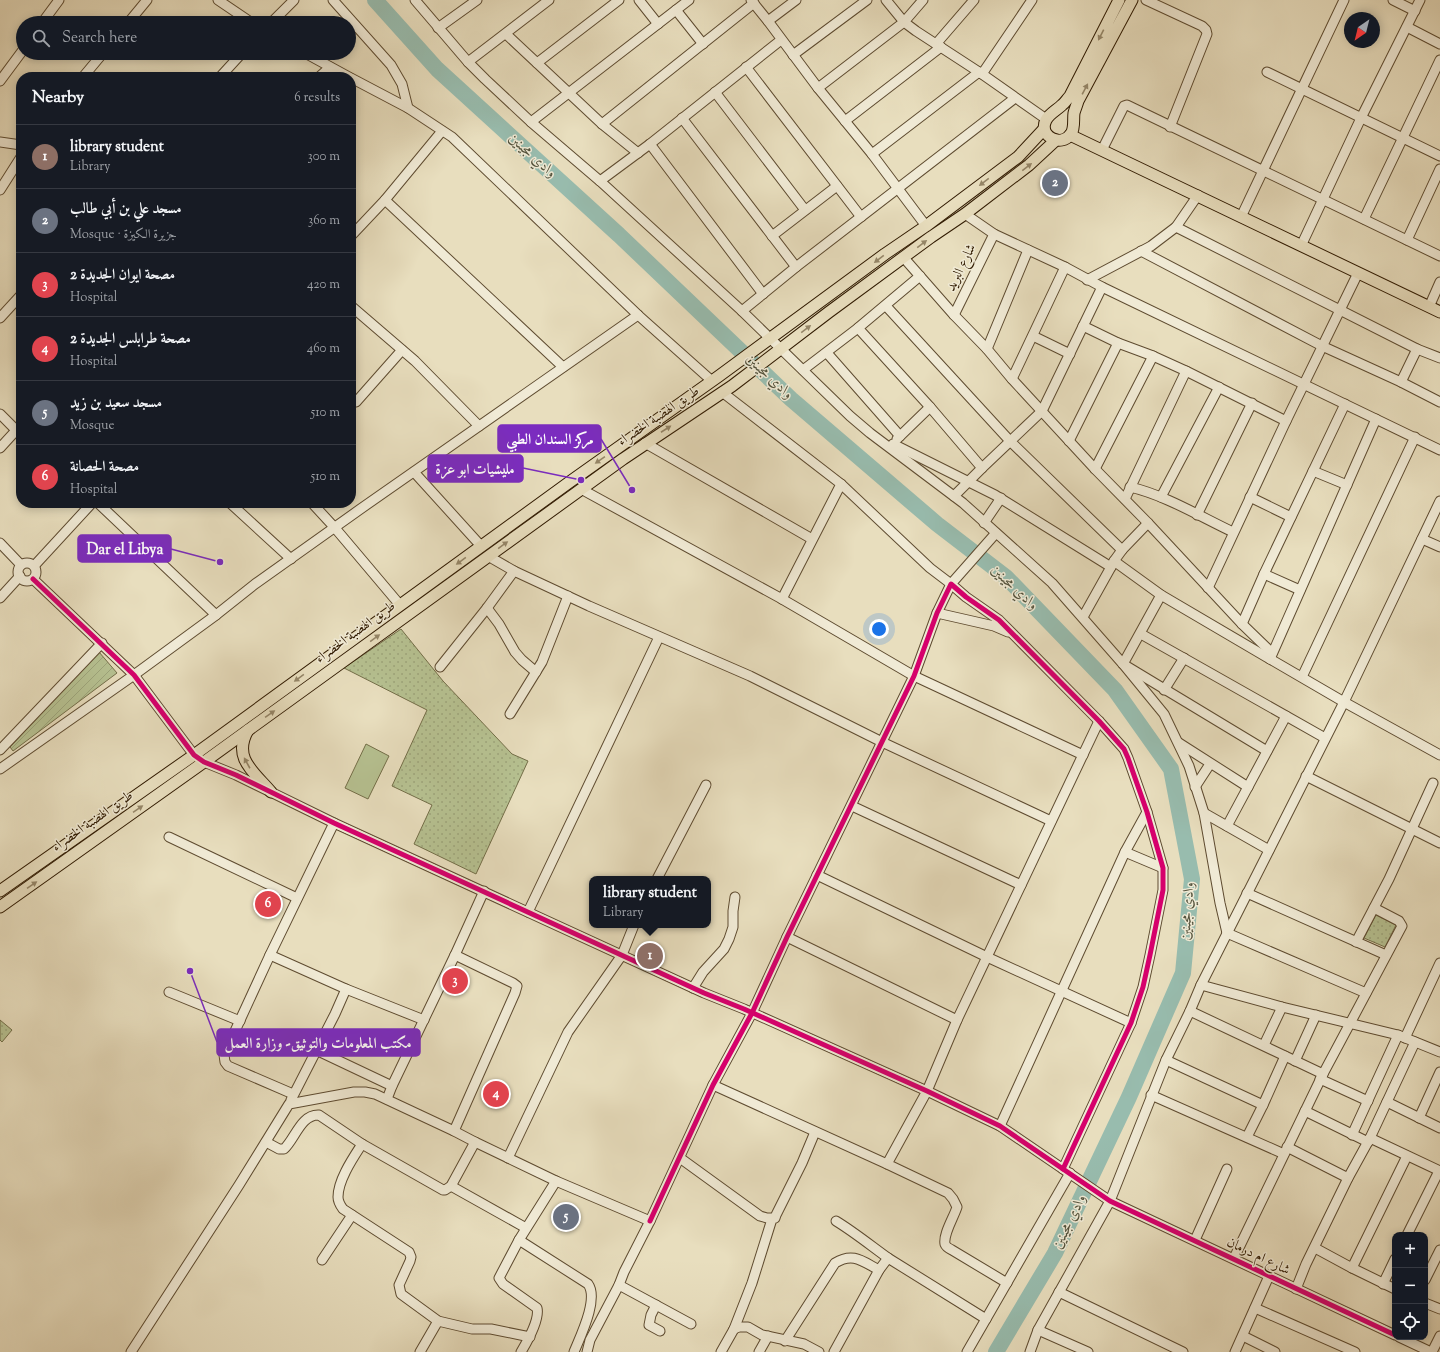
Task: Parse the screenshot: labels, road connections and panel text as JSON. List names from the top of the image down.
{
  "streets": {
    "main road": ["طريق الهضبة الخضراء"],
    "street": ["شارع البريد", "شارع ام درمان"]
  },
  "crossings": [
    ["طريق الهضبة الخضراء", "شارع ام درمان"]
  ],
  "water": ["وادي مجينين"],
  "places": [
    "مليشيات ابو عزة",
    "مركز السندان الطبي",
    "Dar el Libya",
    "مكتب المعلومات والتوثيق- وزارة العمل"
  ],
  "north": "bottom left",
  "page": {
    "search": "Search here",
    "heading": ["Nearby", "6 results"],
    "list": [
      {
        "mark": "1",
        "name": "library student",
        "note": "Library",
        "value": "300 m"
      },
      {
        "mark": "2",
        "name": "مسجد علي بن أبي طالب",
        "note": "Mosque · جزيرة الكيزة",
        "value": "360 m"
      },
      {
        "mark": "3",
        "name": "مصحة ايوان الجديدة 2",
        "note": "Hospital",
        "value": "420 m"
      },
      {
        "mark": "4",
        "name": "مصحة طرابلس الجديدة 2",
        "note": "Hospital",
        "value": "460 m"
      },
      {
        "mark": "5",
        "name": "مسجد سعيد بن زيد",
        "note": "Mosque",
        "value": "510 m"
      },
      {
        "mark": "6",
        "name": "مصحة الحصانة",
        "note": "Hospital",
        "value": "510 m"
      }
    ],
    "pins": [
      "2",
      "6",
      "1",
      "3",
      "4",
      "5"
    ],
    "popup": ["library student", "Library"],
    "map_buttons": ["+", "−"]
  }
}
